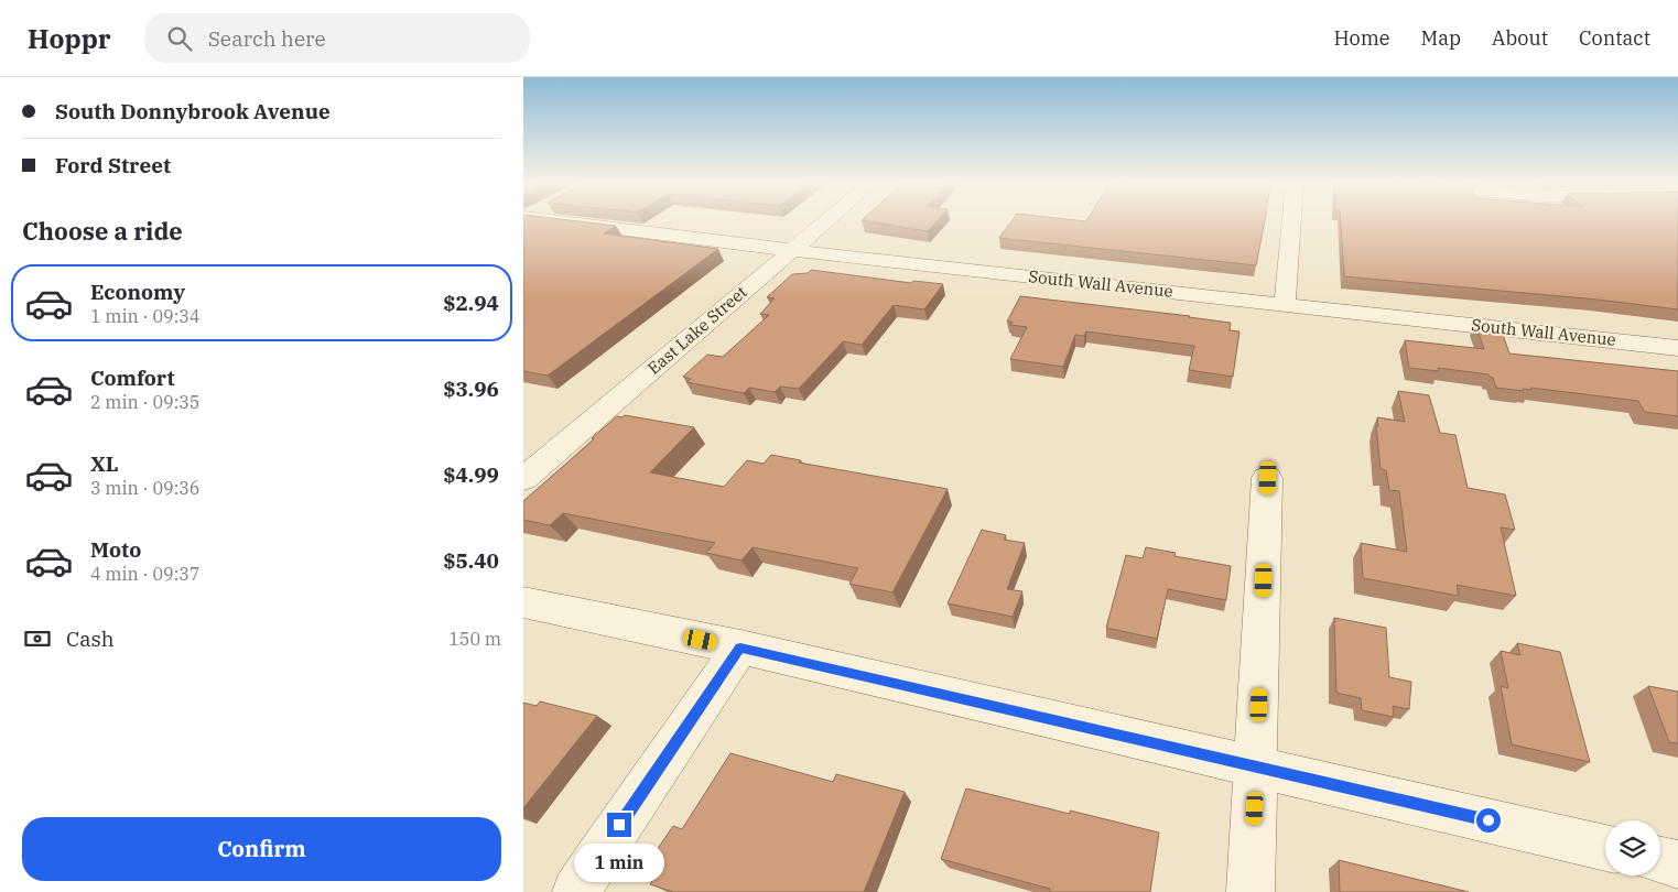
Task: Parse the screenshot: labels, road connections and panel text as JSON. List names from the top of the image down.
{
  "streets": {
    "street": ["South Wall Avenue", "East Lake Street"]
  },
  "crossings": [
    ["South Wall Avenue", "East Lake Street"]
  ],
  "page": {
    "header": "Hoppr",
    "search": "Search here",
    "nav": [
      "Home",
      "Map",
      "About",
      "Contact"
    ],
    "banner": ["South Donnybrook Avenue", "Ford Street"],
    "heading": "Choose a ride",
    "list": [
      {
        "name": "Economy",
        "note": "1 min · 09:34",
        "value": "$2.94"
      },
      {
        "name": "Comfort",
        "note": "2 min · 09:35",
        "value": "$3.96"
      },
      {
        "name": "XL",
        "note": "3 min · 09:36",
        "value": "$4.99"
      },
      {
        "name": "Moto",
        "note": "4 min · 09:37",
        "value": "$5.40"
      }
    ],
    "pay": ["Cash", "150 m"],
    "buttons": "Confirm",
    "bubble": "1 min"
  }
}
